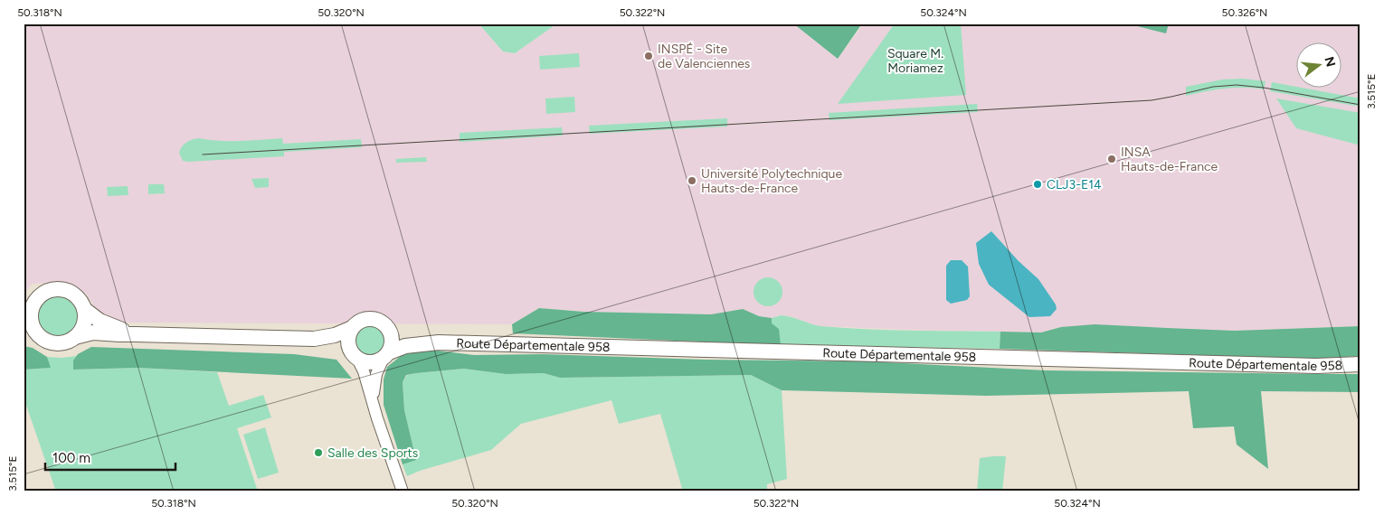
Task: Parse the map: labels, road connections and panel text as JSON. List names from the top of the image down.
{
  "streets": {
    "main road": ["Route Départementale 958"]
  },
  "parks": ["Square M. Moriamez"],
  "places": [
    "INSPÉ - Site de Valenciennes",
    "INSA Hauts-de-France",
    "Université Polytechnique Hauts-de-France",
    "CLJ3-E14",
    "Salle des Sports"
  ],
  "scale_bar": "100 m",
  "north": "right",
  "coordinates": [
    "50.318°N",
    "50.320°N",
    "50.322°N",
    "50.324°N",
    "50.326°N",
    "3.515°E"
  ]
}
